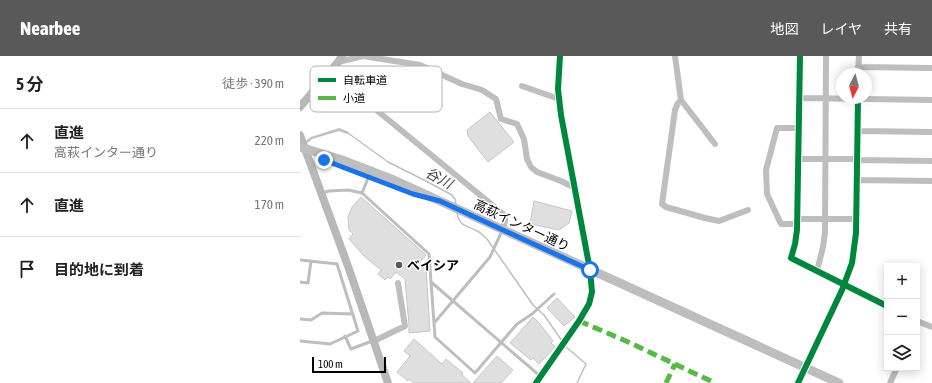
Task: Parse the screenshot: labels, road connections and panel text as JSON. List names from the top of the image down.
{
  "streets": {
    "main road": ["高萩インター通り"]
  },
  "water": ["谷川"],
  "places": ["ベイシア"],
  "legend": ["自転車道", "小道"],
  "scale_bar": "100 m",
  "north": "bottom",
  "page": {
    "header": "Nearbee",
    "nav": ["地図", "レイヤ", "共有"],
    "heading": ["5 分", "徒歩 · 390 m"],
    "list": [
      ["直進", "高萩インター通り", "220 m"],
      ["直進", "170 m"],
      "目的地に到着"
    ],
    "map_buttons": ["+", "−"],
    "scale": "100 m"
  }
}
